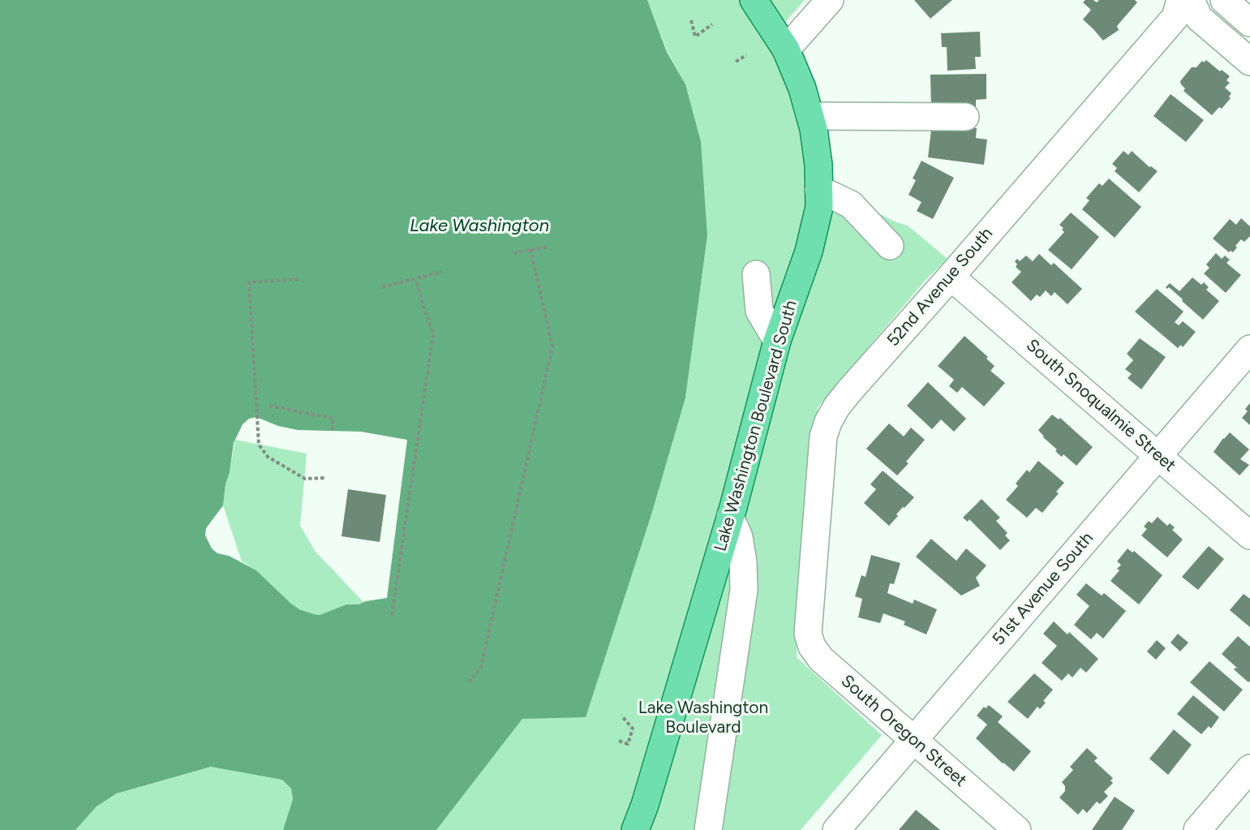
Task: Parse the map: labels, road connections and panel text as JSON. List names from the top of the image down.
{
  "streets": {
    "main road": ["Lake Washington Boulevard South"],
    "street": [
      "52nd Avenue South",
      "South Snoqualmie Street",
      "51st Avenue South",
      "South Oregon Street"
    ]
  },
  "crossings": [
    ["52nd Avenue South", "South Snoqualmie Street"],
    ["52nd Avenue South", "South Oregon Street"],
    ["South Snoqualmie Street", "51st Avenue South"],
    ["51st Avenue South", "South Oregon Street"]
  ],
  "water": ["Lake Washington"],
  "parks": ["Lake Washington Boulevard"]
}
